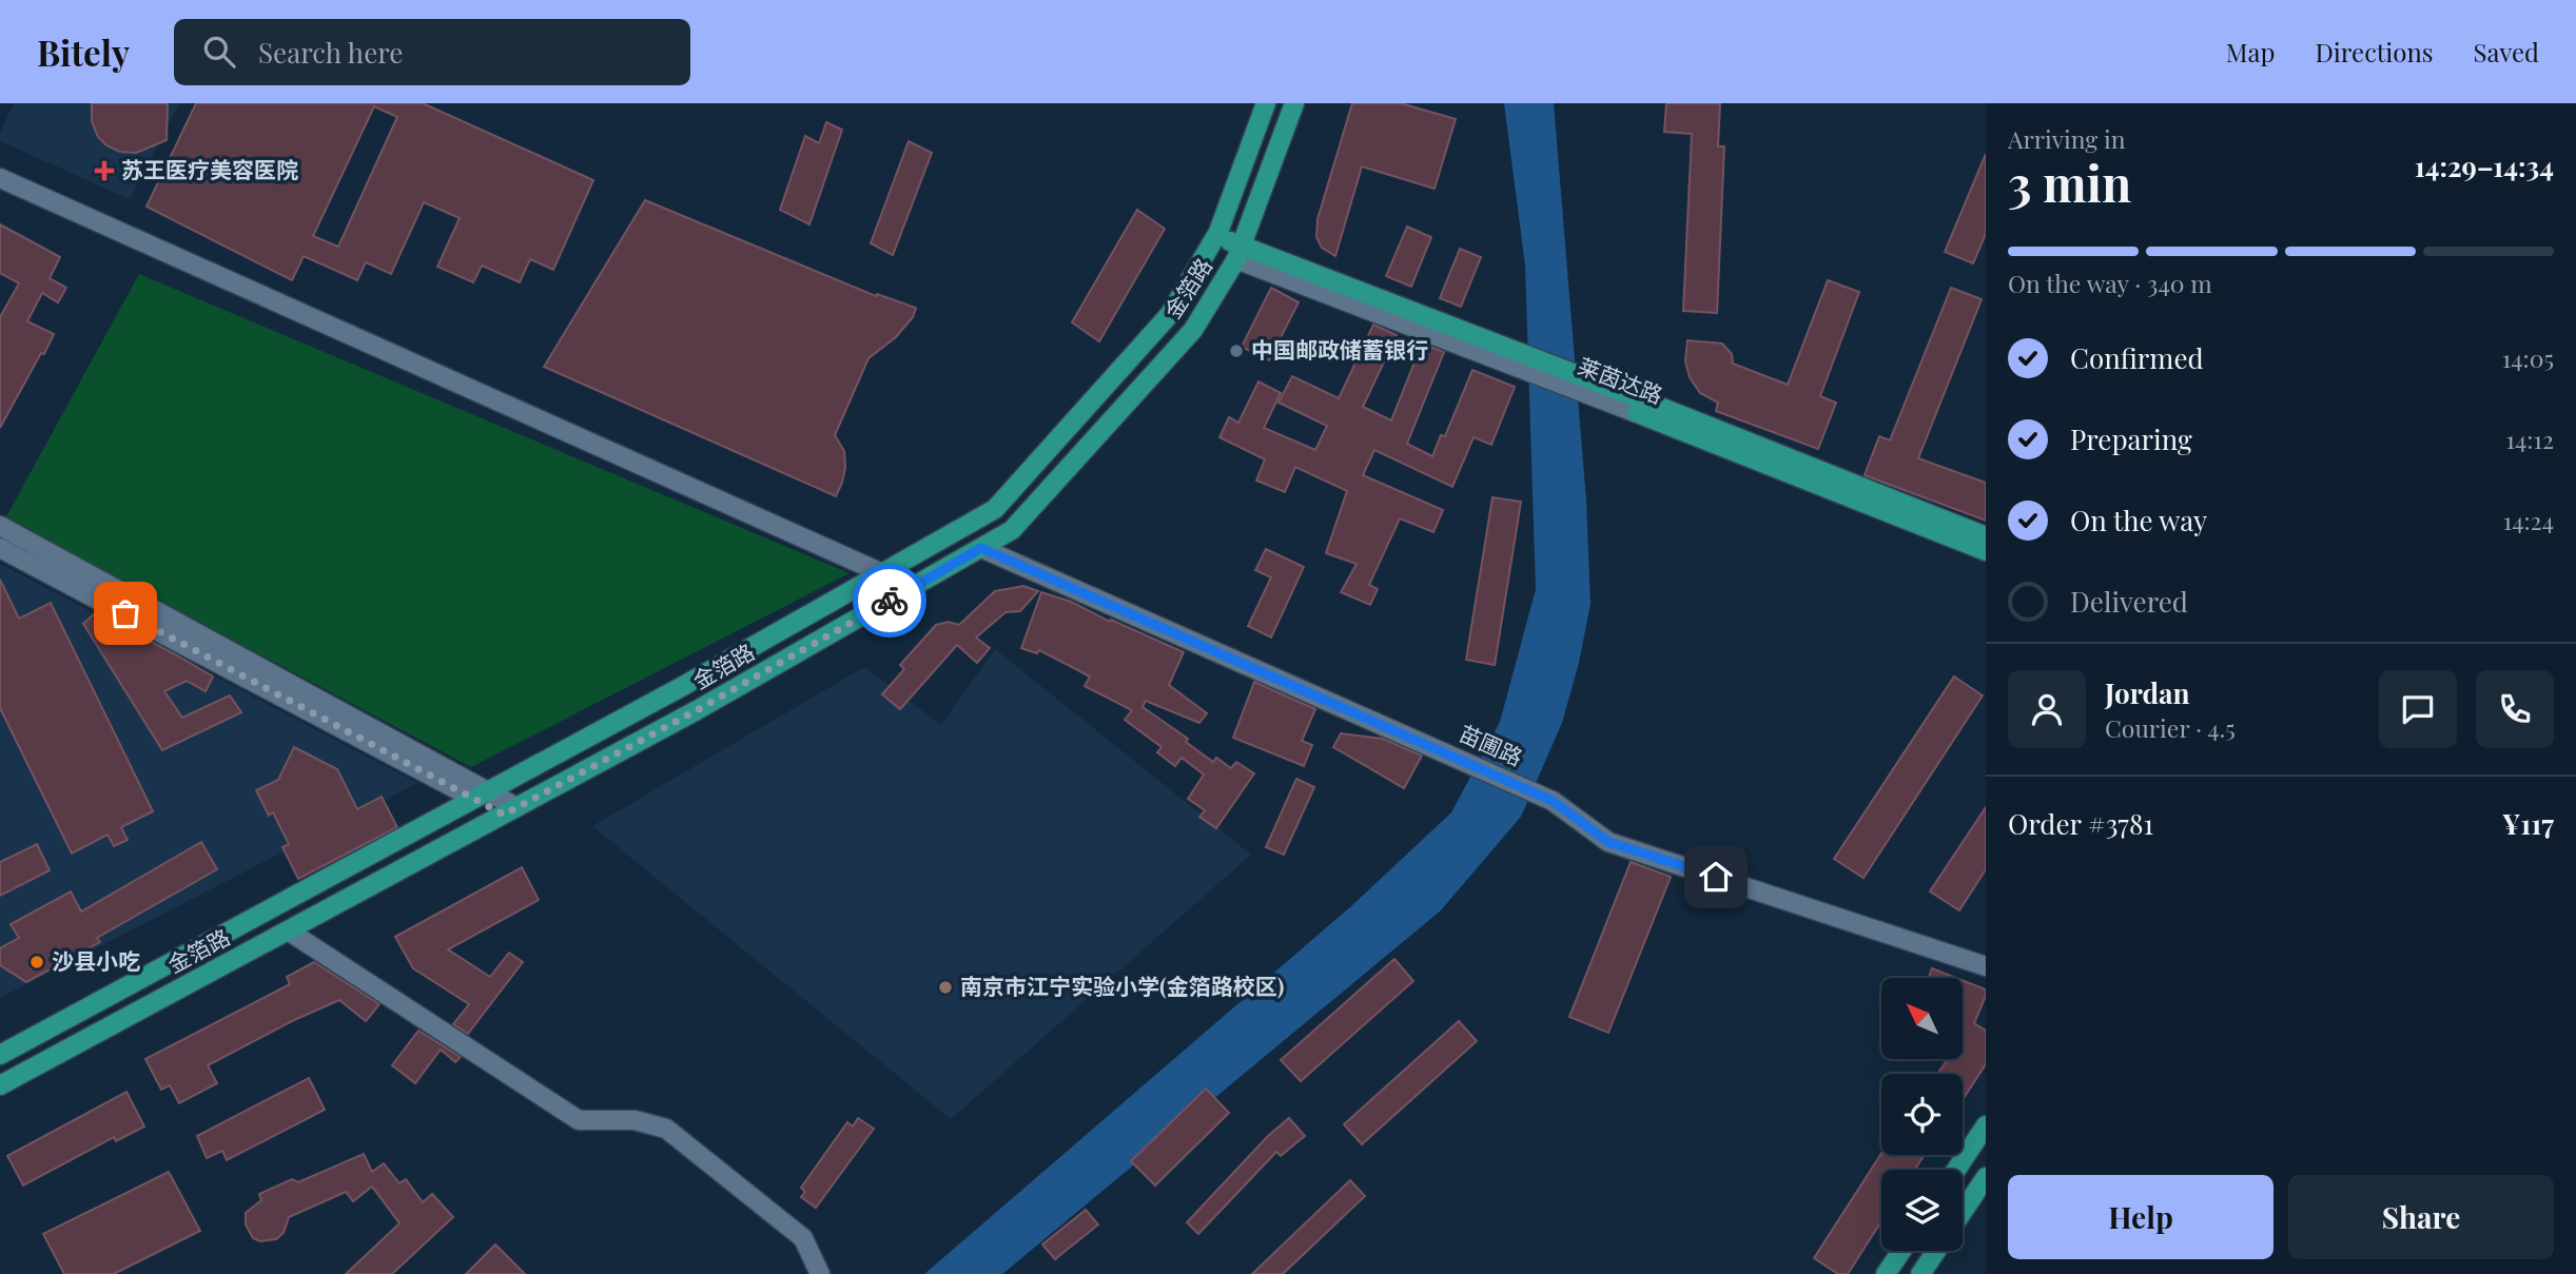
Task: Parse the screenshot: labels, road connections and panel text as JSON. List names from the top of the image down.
{
  "streets": {
    "main road": ["金箔路", "莱茵达路"],
    "street": ["苗圃路"]
  },
  "crossings": [
    ["金箔路", "莱茵达路"],
    ["金箔路", "苗圃路"]
  ],
  "places": {
    "health": ["苏王医疗美容医院"],
    "other": ["中国邮政储蓄银行", "沙县小吃", "南京市江宁实验小学(金箔路校区)"]
  },
  "north": "top left",
  "page": {
    "header": "Bitely",
    "search": "Search here",
    "nav": ["Map", "Directions", "Saved"],
    "heading": ["3 min", "Arriving in", "14:29–14:34"],
    "panel": [
      "Jordan",
      "Courier · 4.5",
      "Order #3781",
      "¥117"
    ],
    "bar": "On the way · 340 m",
    "list": [
      ["Confirmed", "14:05"],
      ["Preparing", "14:12"],
      ["On the way", "14:24"],
      "Delivered"
    ],
    "buttons": ["Help", "Share"]
  }
}
